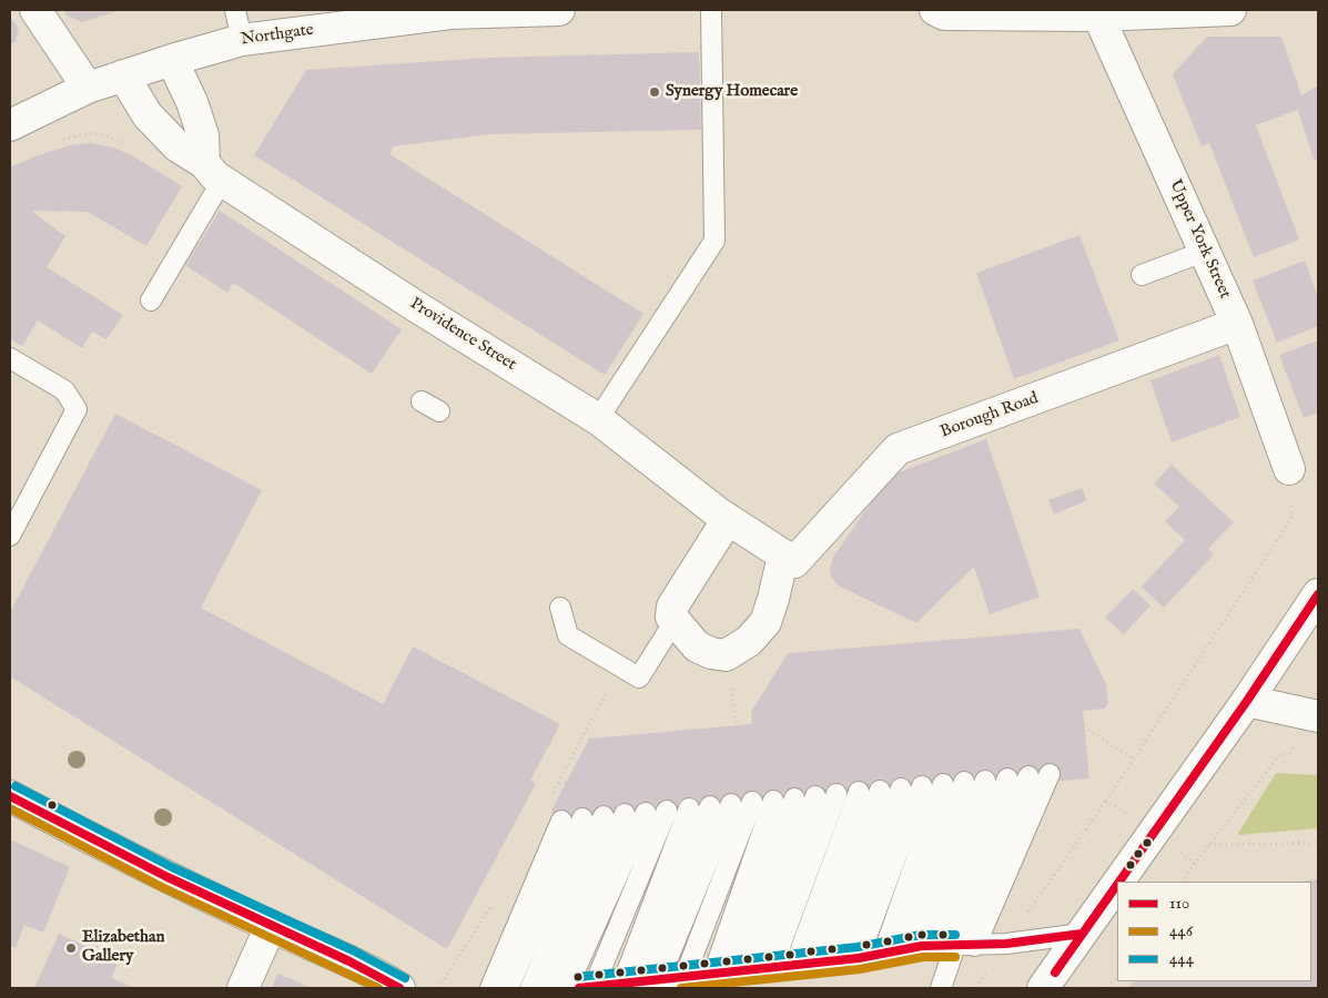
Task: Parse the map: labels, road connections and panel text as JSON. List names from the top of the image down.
{
  "streets": {
    "main road": [
      "Northgate",
      "Upper York Street",
      "Providence Street",
      "Borough Road"
    ]
  },
  "crossings": [
    ["Northgate", "Providence Street"],
    ["Upper York Street", "Borough Road"]
  ],
  "places": ["Synergy Homecare", "Elizabethan Gallery"],
  "lines": ["transit line 110", "transit line 444", "transit line 446"],
  "legend": ["110", "446", "444"]
}
